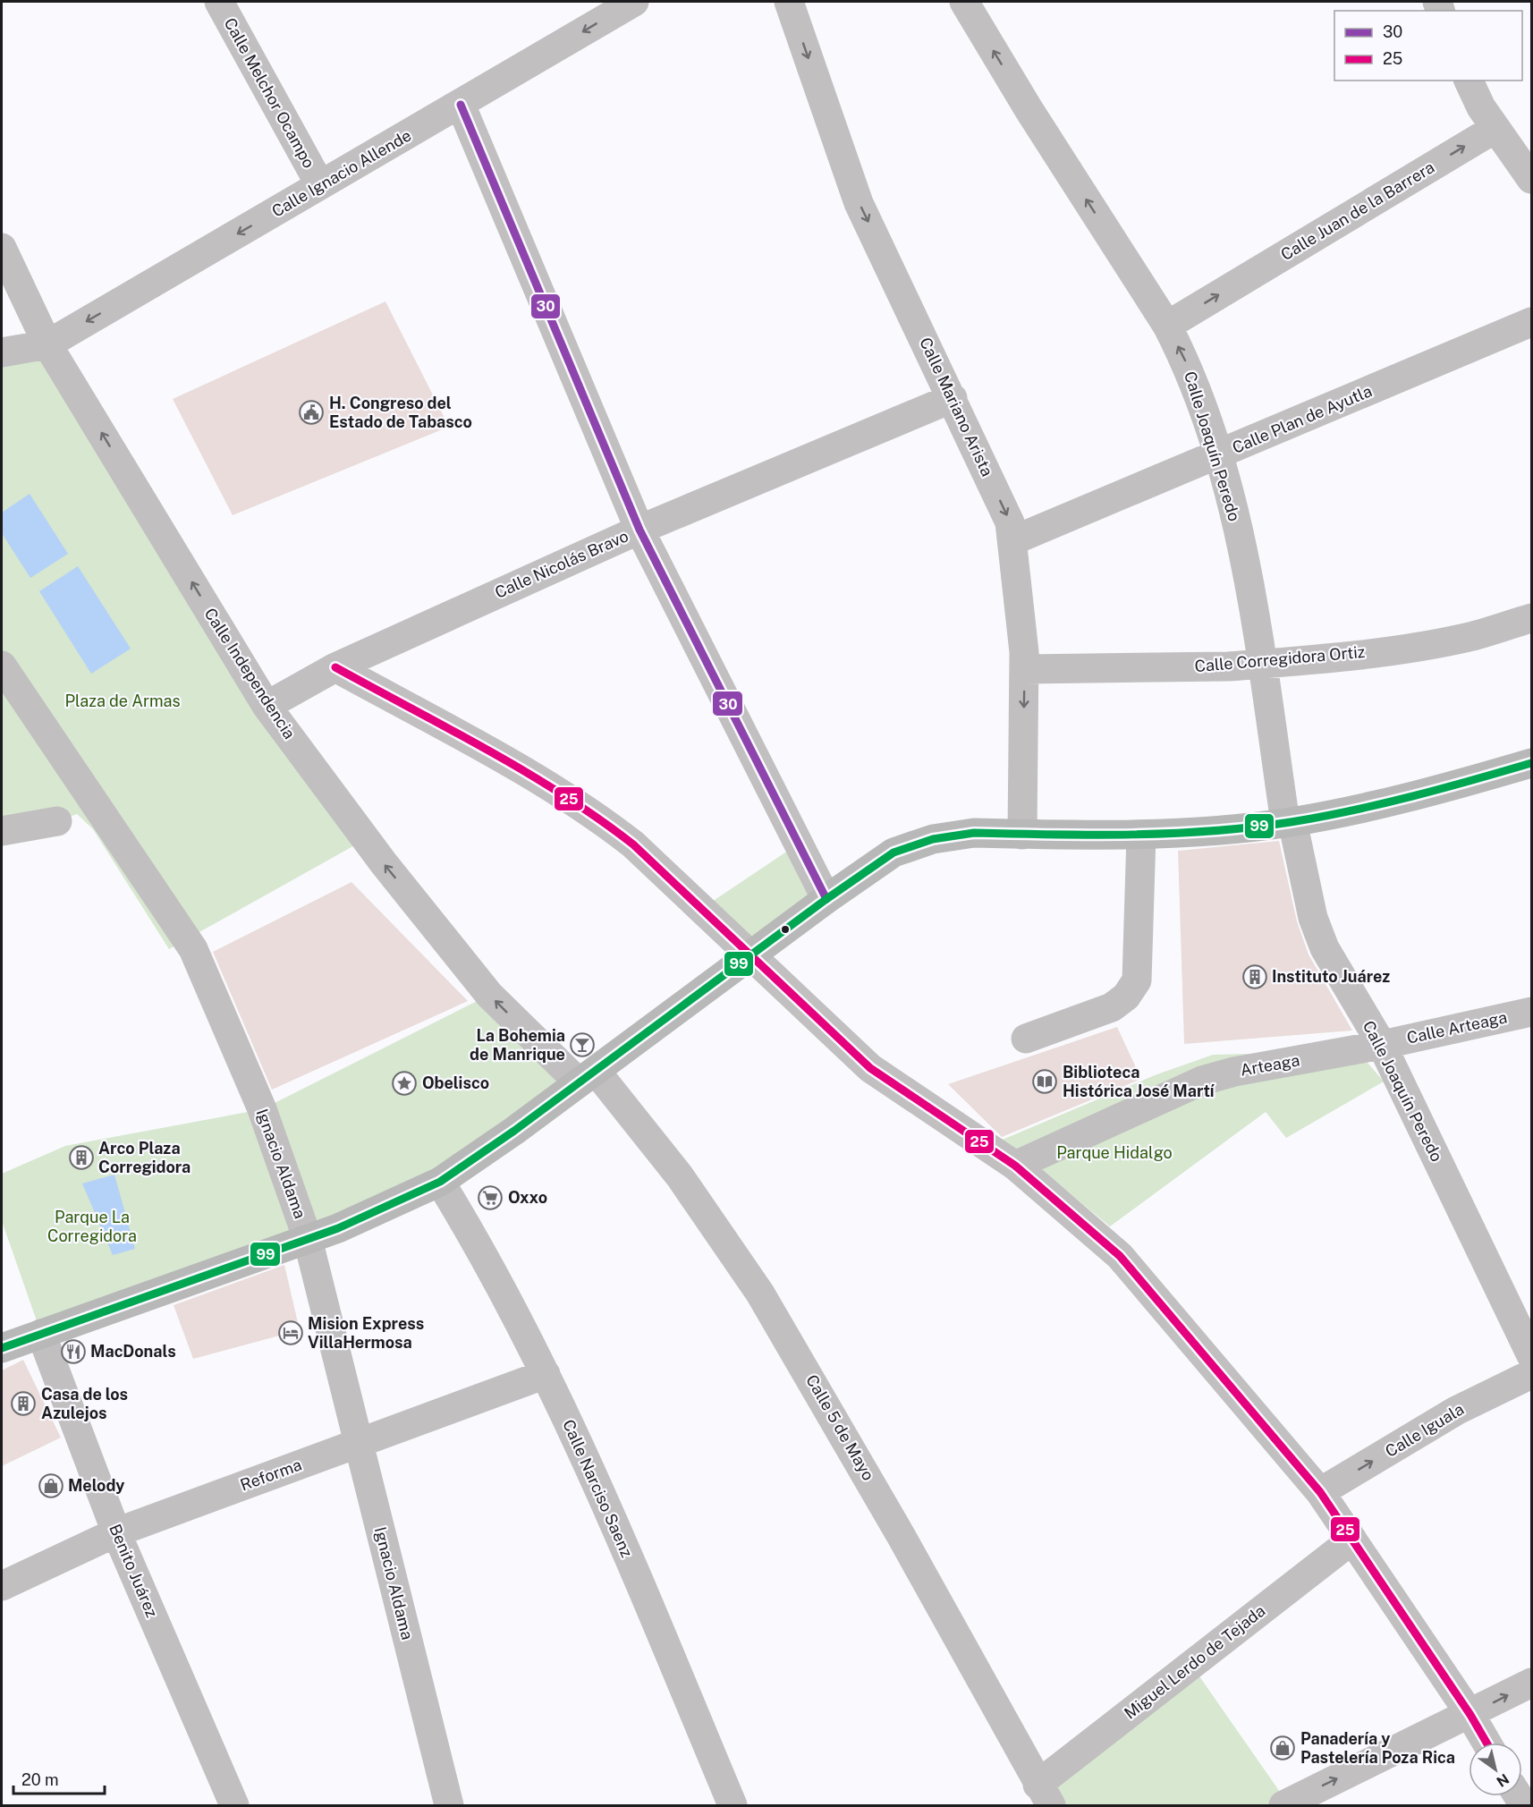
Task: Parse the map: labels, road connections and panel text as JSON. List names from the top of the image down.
{
  "streets": {
    "street": [
      "Calle Melchor Ocampo",
      "Calle Ignacio Allende",
      "Calle Juan de la Barrera",
      "Calle Mariano Arista",
      "Calle Plan de Ayutla",
      "Calle Joaquín Peredo",
      "Calle Nicolás Bravo",
      "Calle Corregidora Ortiz",
      "Calle Independencia",
      "Calle Arteaga",
      "Arteaga",
      "Ignacio Aldama",
      "Calle 5 de Mayo",
      "Calle Iguala",
      "Reforma",
      "Calle Narciso Saenz",
      "Benito Juárez",
      "Miguel Lerdo de Tejada"
    ]
  },
  "crossings": [
    ["Calle Melchor Ocampo", "Calle Ignacio Allende"],
    ["Calle Ignacio Allende", "Calle Independencia"],
    ["Calle Juan de la Barrera", "Calle Joaquín Peredo"],
    ["Calle Mariano Arista", "Calle Plan de Ayutla"],
    ["Calle Mariano Arista", "Calle Nicolás Bravo"],
    ["Calle Mariano Arista", "Calle Corregidora Ortiz"],
    ["Calle Plan de Ayutla", "Calle Joaquín Peredo"],
    ["Calle Joaquín Peredo", "Calle Corregidora Ortiz"],
    ["Calle Joaquín Peredo", "Calle Arteaga"],
    ["Calle Joaquín Peredo", "Arteaga"],
    ["Calle Nicolás Bravo", "Calle Independencia"],
    ["Calle Independencia", "Calle 5 de Mayo"],
    ["Calle Arteaga", "Arteaga"],
    ["Ignacio Aldama", "Reforma"],
    ["Calle 5 de Mayo", "Miguel Lerdo de Tejada"],
    ["Reforma", "Calle Narciso Saenz"],
    ["Reforma", "Benito Juárez"]
  ],
  "one_way": [
    "Calle Ignacio Allende",
    "Calle Juan de la Barrera",
    "Calle Mariano Arista",
    "Calle Joaquín Peredo",
    "Calle Iguala"
  ],
  "parks": ["Plaza de Armas", "Parque Hidalgo", "Parque La Corregidora"],
  "places": {
    "public building": ["H. Congreso del Estado de Tabasco"],
    "building": ["Instituto Juárez", "Arco Plaza Corregidora", "Casa de los Azulejos"],
    "bar": ["La Bohemia de Manrique"],
    "library": ["Biblioteca Histórica José Martí"],
    "place": ["Obelisco"],
    "supermarket": ["Oxxo"],
    "hotel": ["Mision Express VillaHermosa"],
    "restaurant": ["MacDonals"],
    "shop": ["Melody", "Panadería y Pastelería Poza Rica"]
  },
  "lines": ["transit line 30", "transit line 25", "transit line 99"],
  "legend": ["30", "25"],
  "scale_bar": "20 m",
  "north": "bottom right"
}
